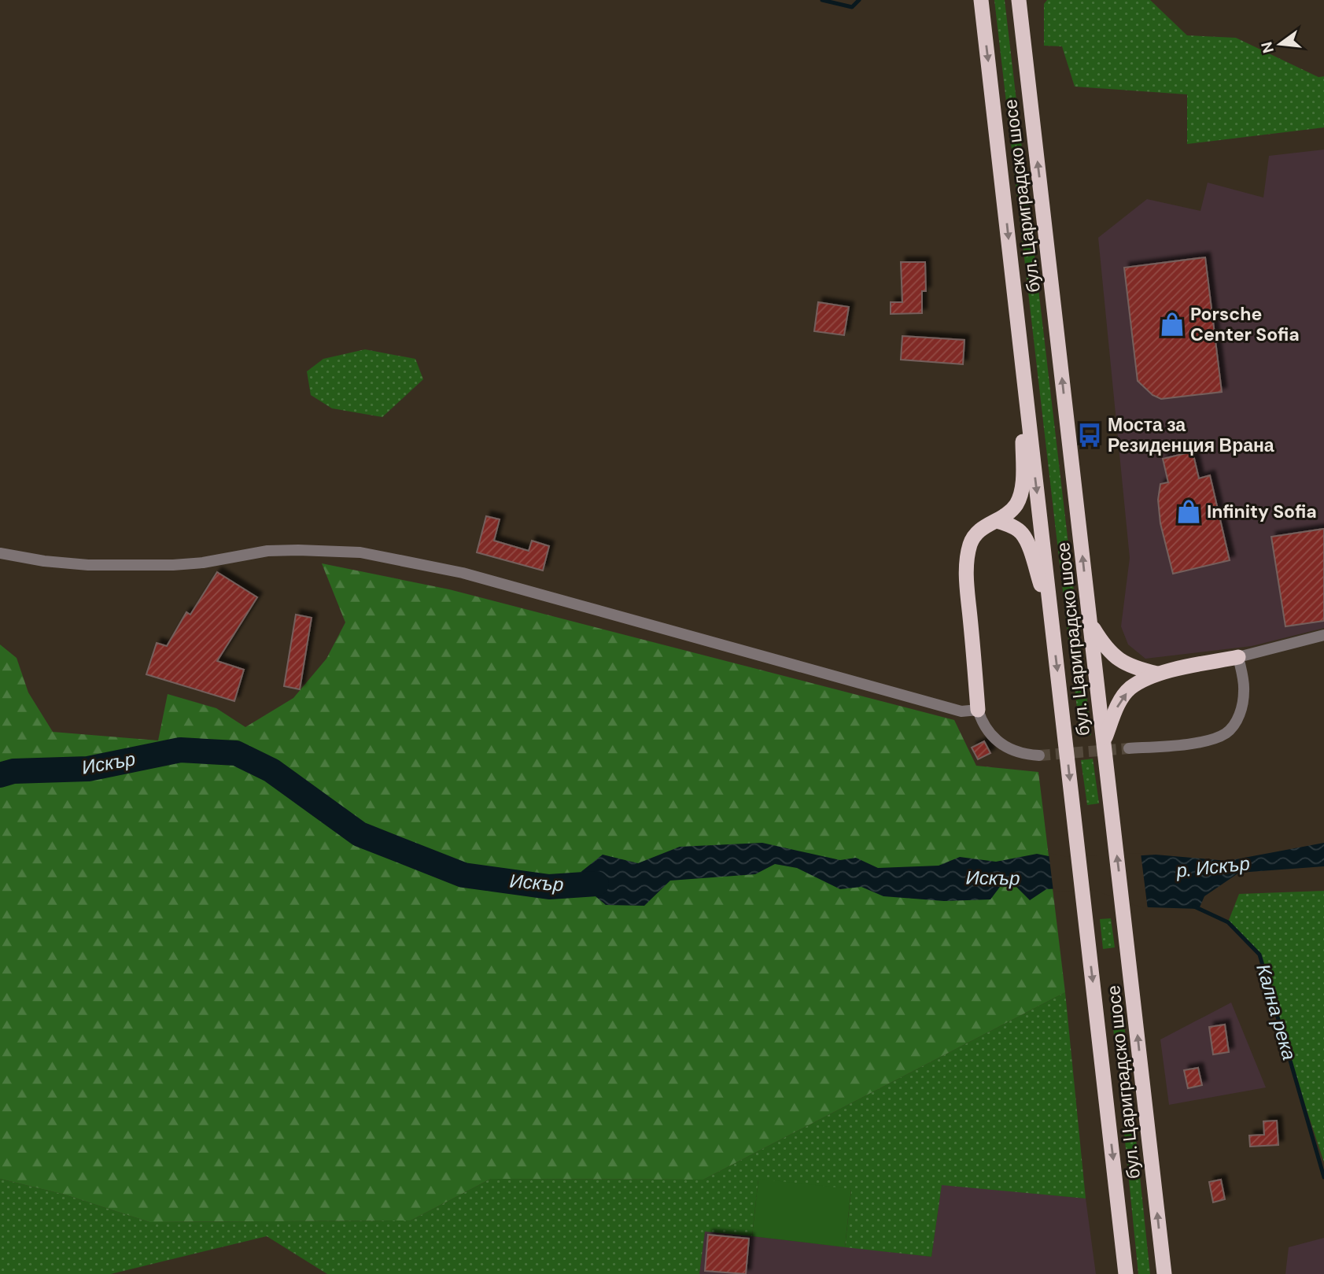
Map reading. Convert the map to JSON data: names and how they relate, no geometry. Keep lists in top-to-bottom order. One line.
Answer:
{"streets":{"highway":["бул. Цариградско шосе"]},"water":["Искър","р. Искър","Кална река"],"places":{"shop":["Porsche Center Sofia","Infinity Sofia"],"bus stop":["Моста за Резиденция Врана"]},"north":"left"}
